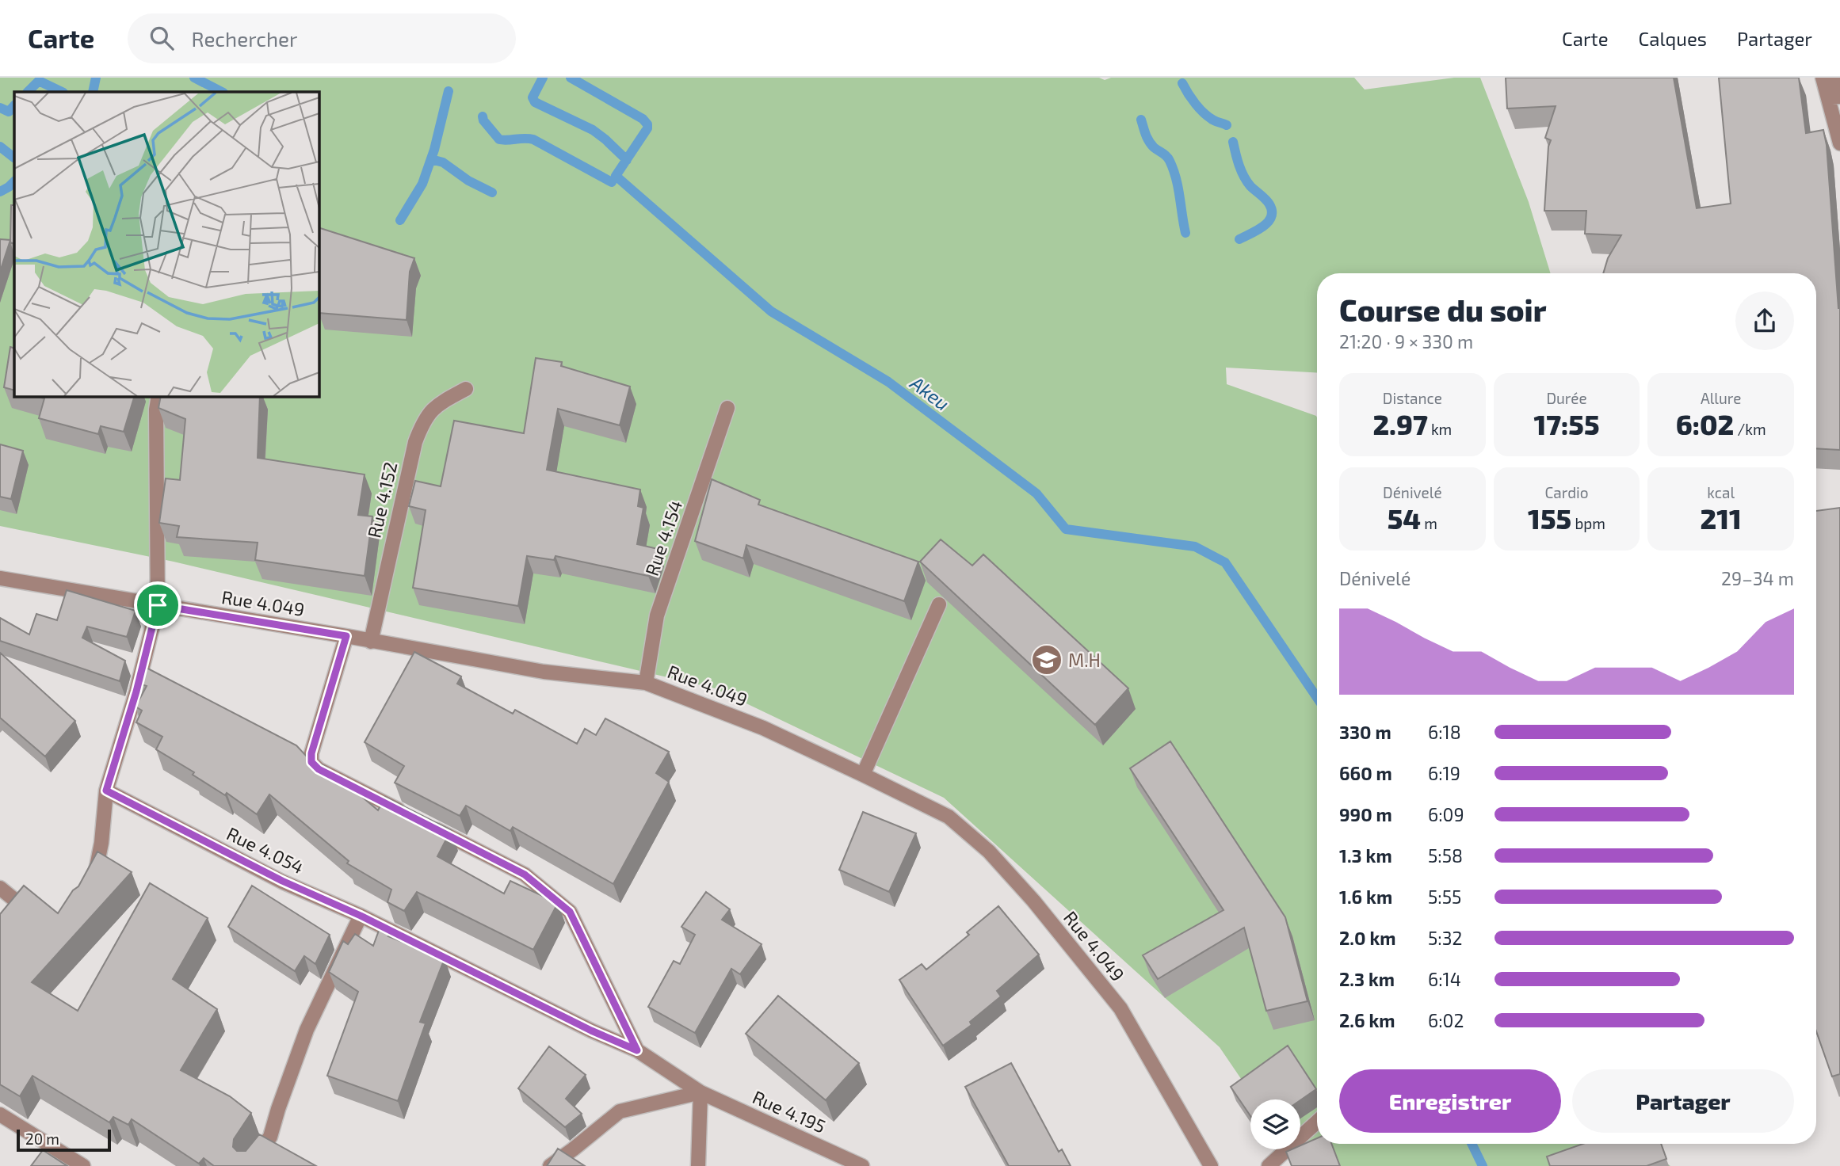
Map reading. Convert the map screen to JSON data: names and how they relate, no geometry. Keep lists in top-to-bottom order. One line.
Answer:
{"streets":{"street":["Rue 4.152","Rue 4.154","Rue 4.049","Rue 4.054","Rue 4.195"]},"crossings":[["Rue 4.152","Rue 4.049"],["Rue 4.154","Rue 4.049"],["Rue 4.054","Rue 4.195"]],"water":["Akeu"],"places":{"school or university":["M.H"]},"scale_bar":"20 m","page":{"header":"Carte","search":"Rechercher","nav":["Carte","Calques","Partager"],"heading":["Course du soir","21:20 · 9 × 330 m"],"stats":[["Distance","2.97 km"],["Durée","17:55"],["Allure","6:02 /km"],["Dénivelé","54 m"],["Cardio","155 bpm"],["kcal","211"]],"chart":["Dénivelé","29–34 m"],"list":[{"name":"330 m","note":"6:18"},{"name":"660 m","note":"6:19"},{"name":"990 m","note":"6:09"},{"name":"1.3 km","note":"5:58"},{"name":"1.6 km","note":"5:55"},{"name":"2.0 km","note":"5:32"},{"name":"2.3 km","note":"6:14"},{"name":"2.6 km","note":"6:02"}],"buttons":["Enregistrer","Partager"],"scale":"20 m"}}
